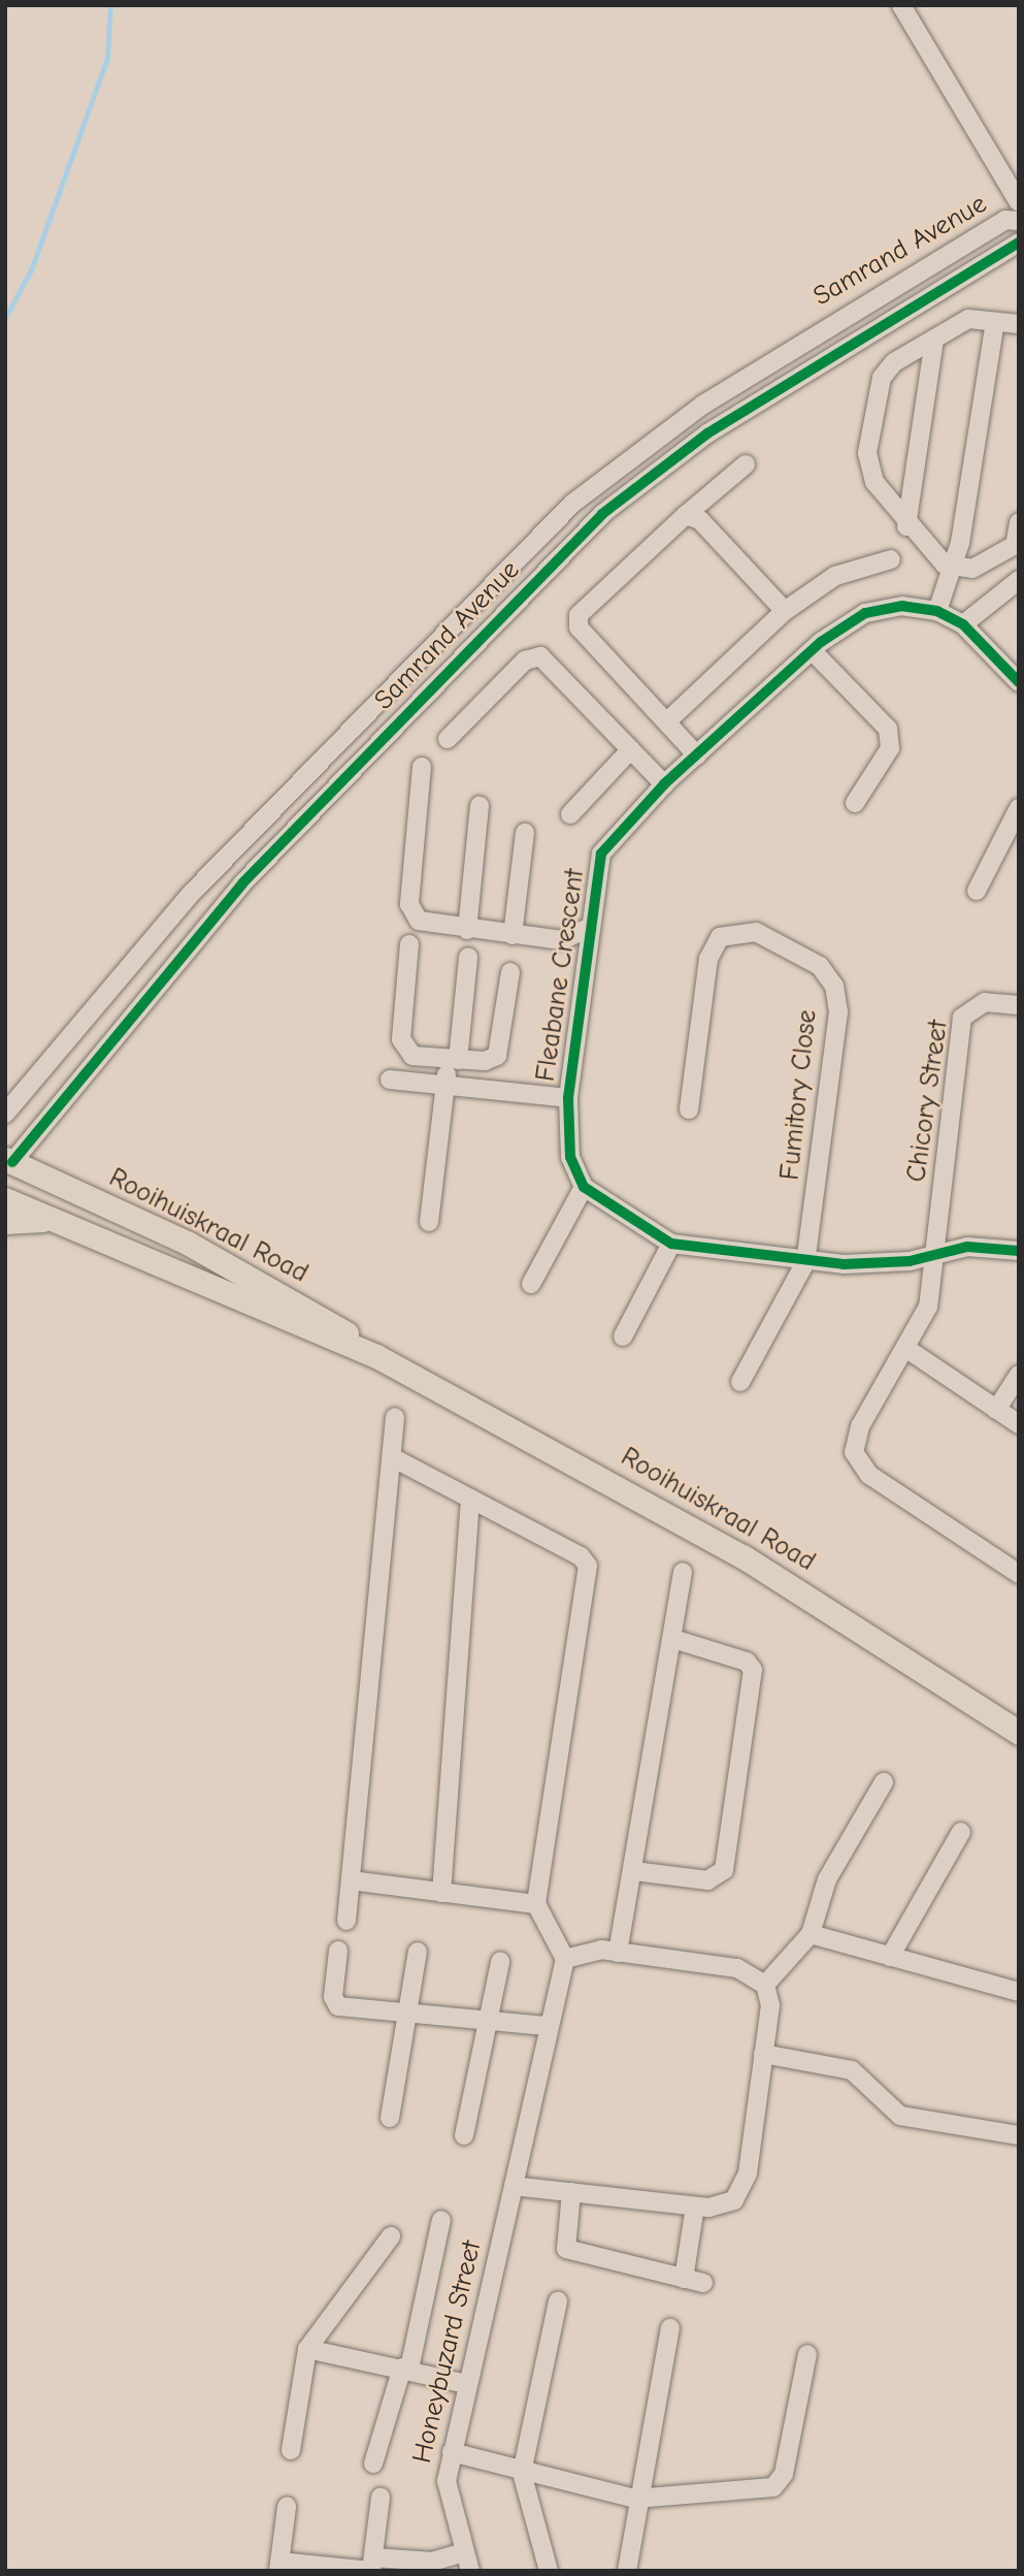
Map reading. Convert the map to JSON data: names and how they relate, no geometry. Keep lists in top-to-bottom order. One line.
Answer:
{"streets":{"main road":["Rooihuiskraal Road"],"street":["Samrand Avenue","Fleabane Crescent","Fumitory Close","Chicory Street","Honeybuzard Street"]},"crossings":[["Samrand Avenue","Rooihuiskraal Road"]]}
